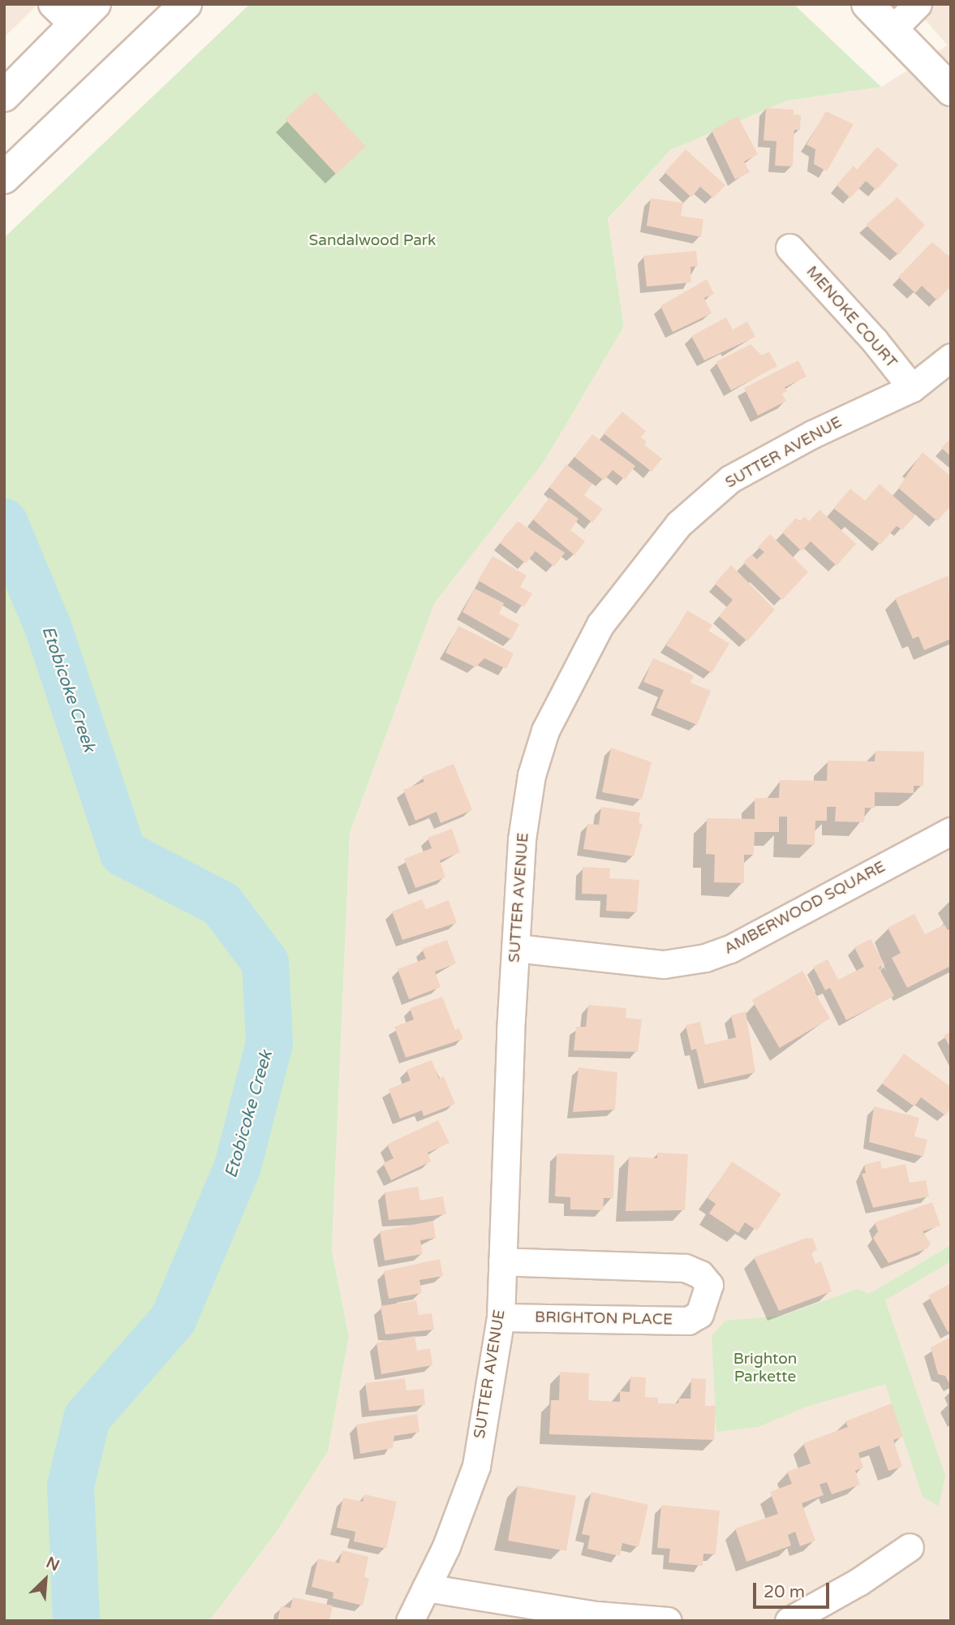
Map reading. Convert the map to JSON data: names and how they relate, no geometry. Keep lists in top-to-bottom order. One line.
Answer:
{"streets":{"street":["MENOKE COURT","SUTTER AVENUE","AMBERWOOD SQUARE","BRIGHTON PLACE"]},"crossings":[["MENOKE COURT","SUTTER AVENUE"],["SUTTER AVENUE","AMBERWOOD SQUARE"],["SUTTER AVENUE","BRIGHTON PLACE"]],"water":["Etobicoke Creek"],"parks":["Sandalwood Park","Brighton Parkette"],"scale_bar":"20 m","north":"top right"}
